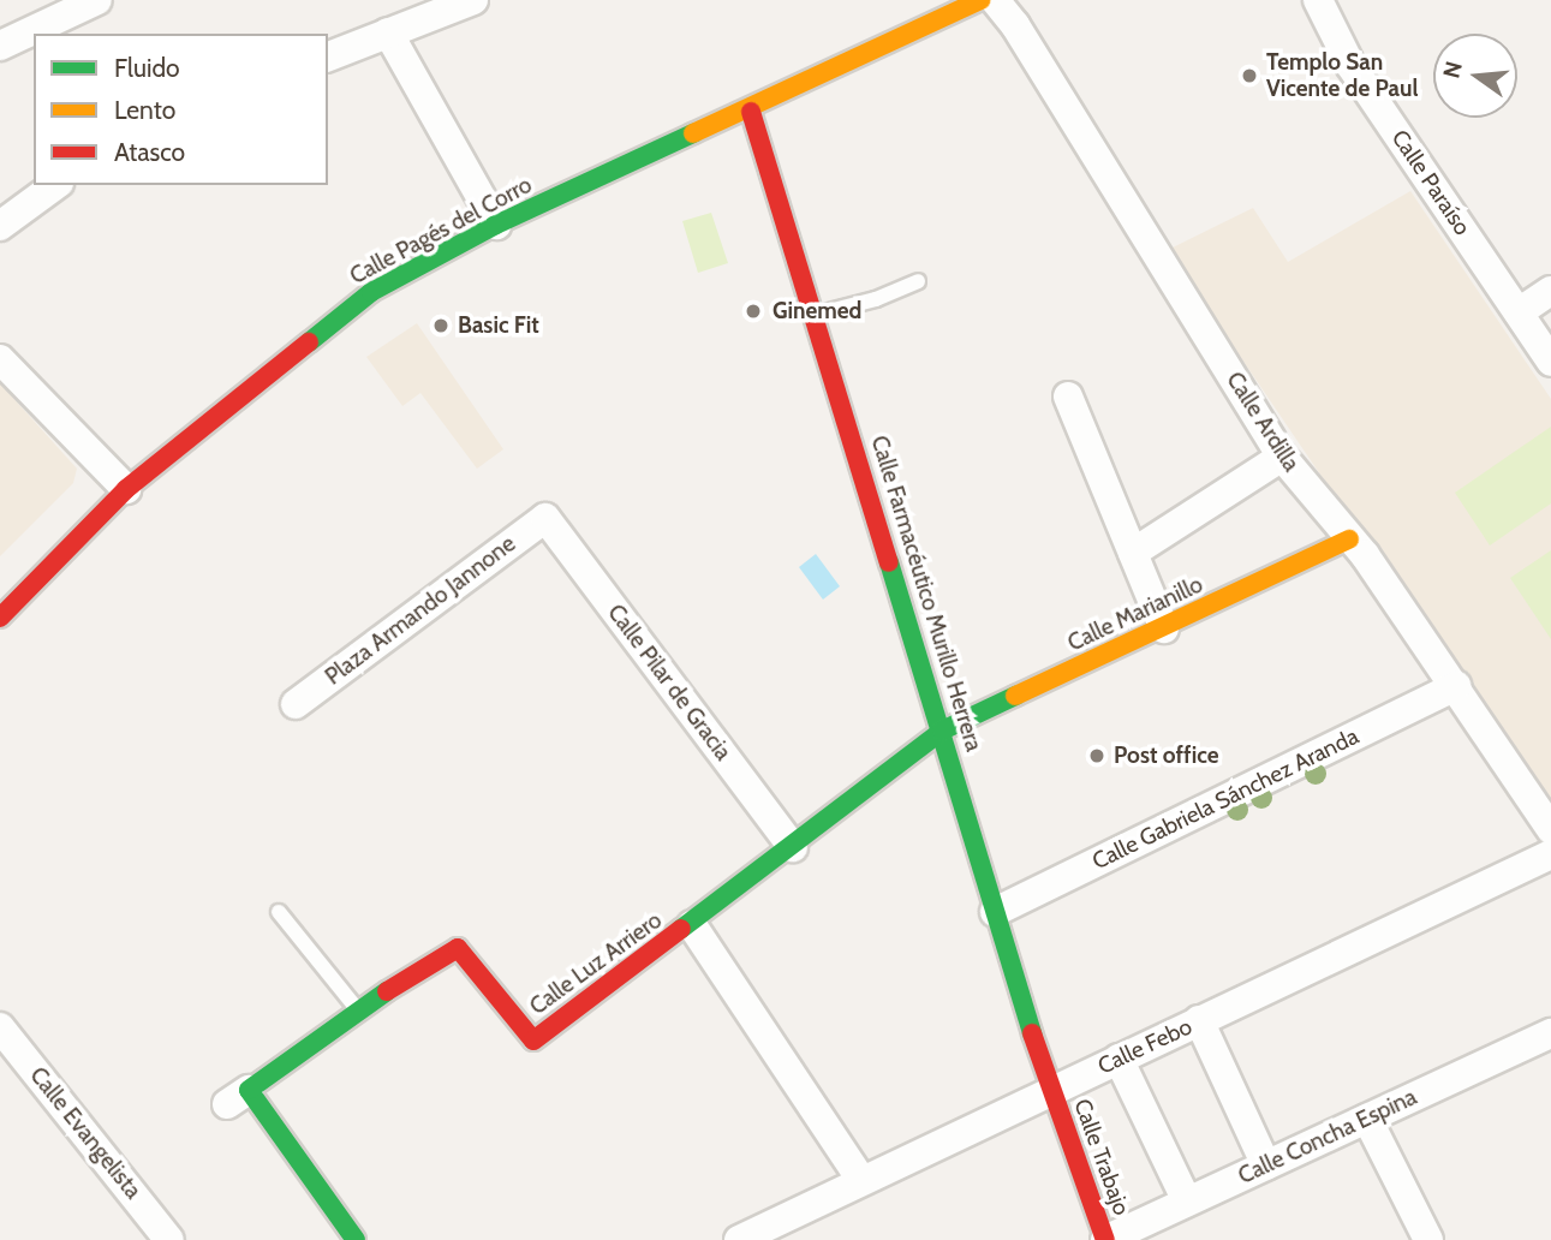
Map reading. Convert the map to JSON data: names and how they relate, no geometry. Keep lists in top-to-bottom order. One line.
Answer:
{"streets":{"street":["Calle Paraíso","Calle Pagés del Corro","Calle Ardilla","Calle Farmacéutico Murillo Herrera","Plaza Armando Jannone","Calle Marianillo","Calle Pilar de Gracia","Calle Gabriela Sánchez Aranda","Calle Luz Arriero","Calle Febo","Calle Evangelista","Calle Concha Espina","Calle Trabajo"]},"crossings":[["Calle Pagés del Corro","Calle Farmacéutico Murillo Herrera"],["Calle Ardilla","Calle Marianillo"],["Calle Ardilla","Calle Gabriela Sánchez Aranda"],["Calle Ardilla","Calle Febo"],["Calle Farmacéutico Murillo Herrera","Calle Marianillo"],["Calle Farmacéutico Murillo Herrera","Calle Gabriela Sánchez Aranda"],["Calle Farmacéutico Murillo Herrera","Calle Luz Arriero"],["Calle Farmacéutico Murillo Herrera","Calle Febo"],["Calle Farmacéutico Murillo Herrera","Calle Trabajo"],["Plaza Armando Jannone","Calle Pilar de Gracia"],["Calle Marianillo","Calle Luz Arriero"],["Calle Pilar de Gracia","Calle Luz Arriero"],["Calle Febo","Calle Trabajo"],["Calle Concha Espina","Calle Trabajo"]],"places":["Templo San Vicente de Paul","Ginemed","Basic Fit","Post office"],"legend":["Fluido","Lento","Atasco"],"north":"left"}
